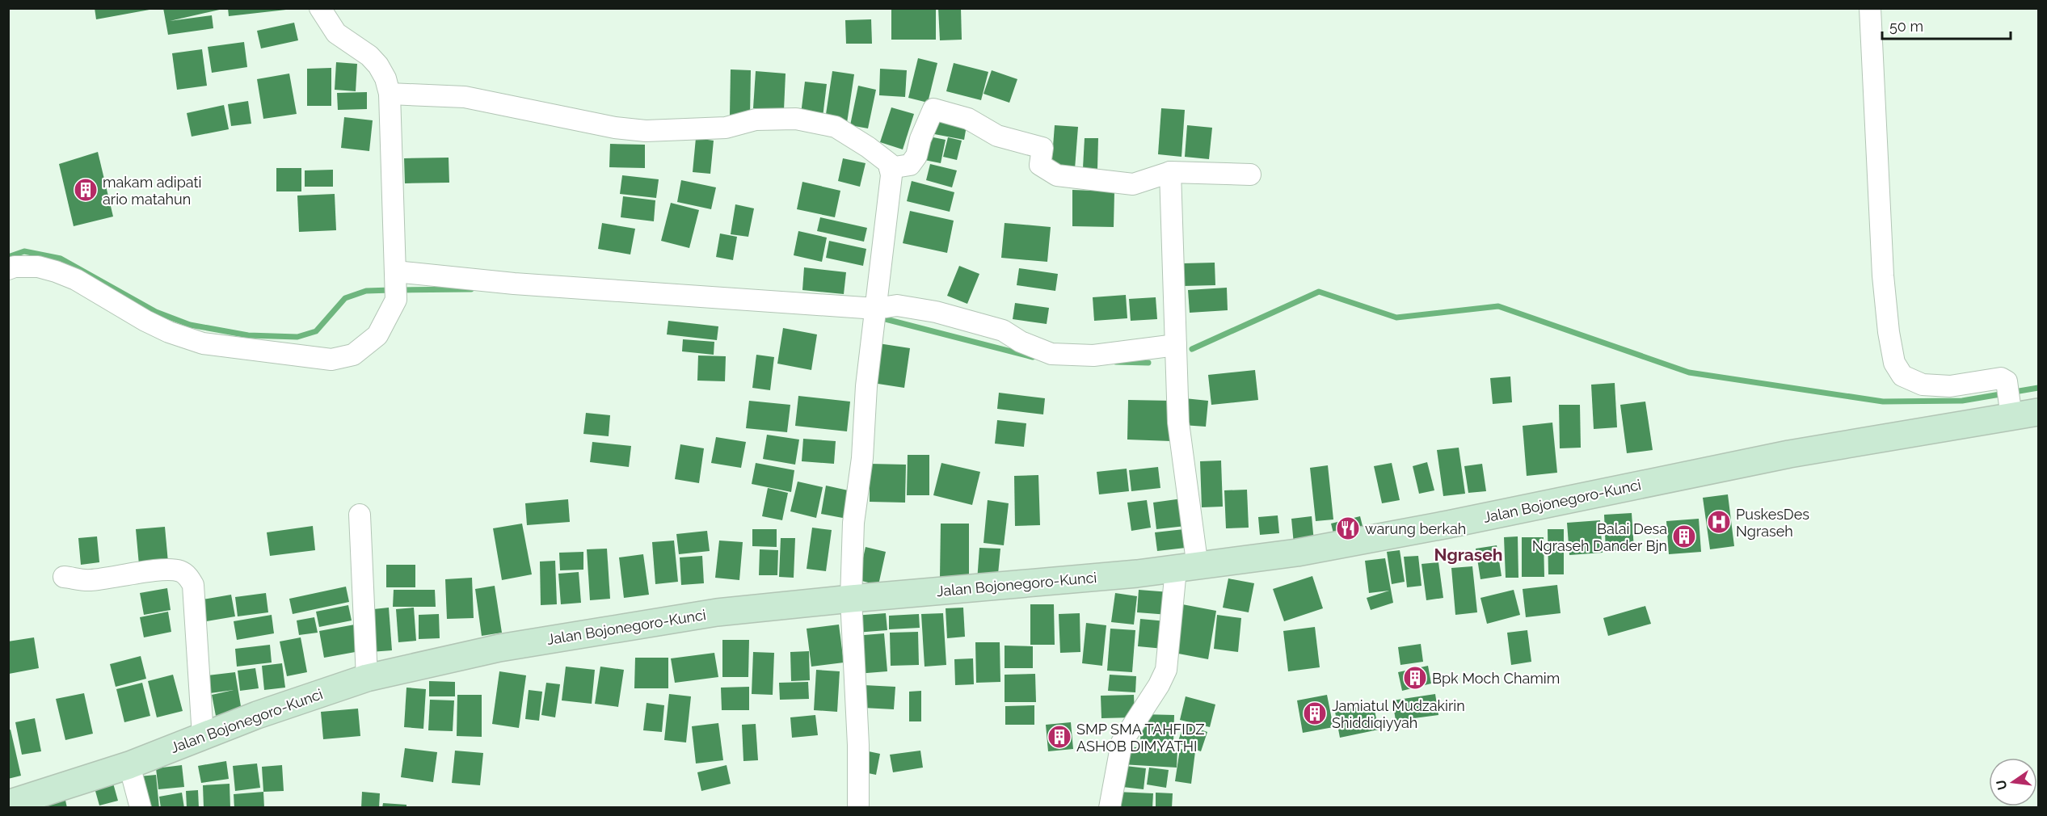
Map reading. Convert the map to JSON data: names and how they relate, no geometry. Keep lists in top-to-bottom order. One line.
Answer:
{"streets":{"main road":["Jalan Bojonegoro-Kunci"]},"districts":["Ngraseh"],"places":{"building":["makam adipati ario matahun","Balai Desa Ngraseh Dander Bjn","Bpk Moch Chamim","Jamiatul Mudzakirin Shiddiqiyyah","SMP SMA TAHFIDZ ASHOB DIMYATHI"],"hospital":["PuskesDes Ngraseh"],"restaurant":["warung berkah"]},"scale_bar":"50 m","north":"left"}
